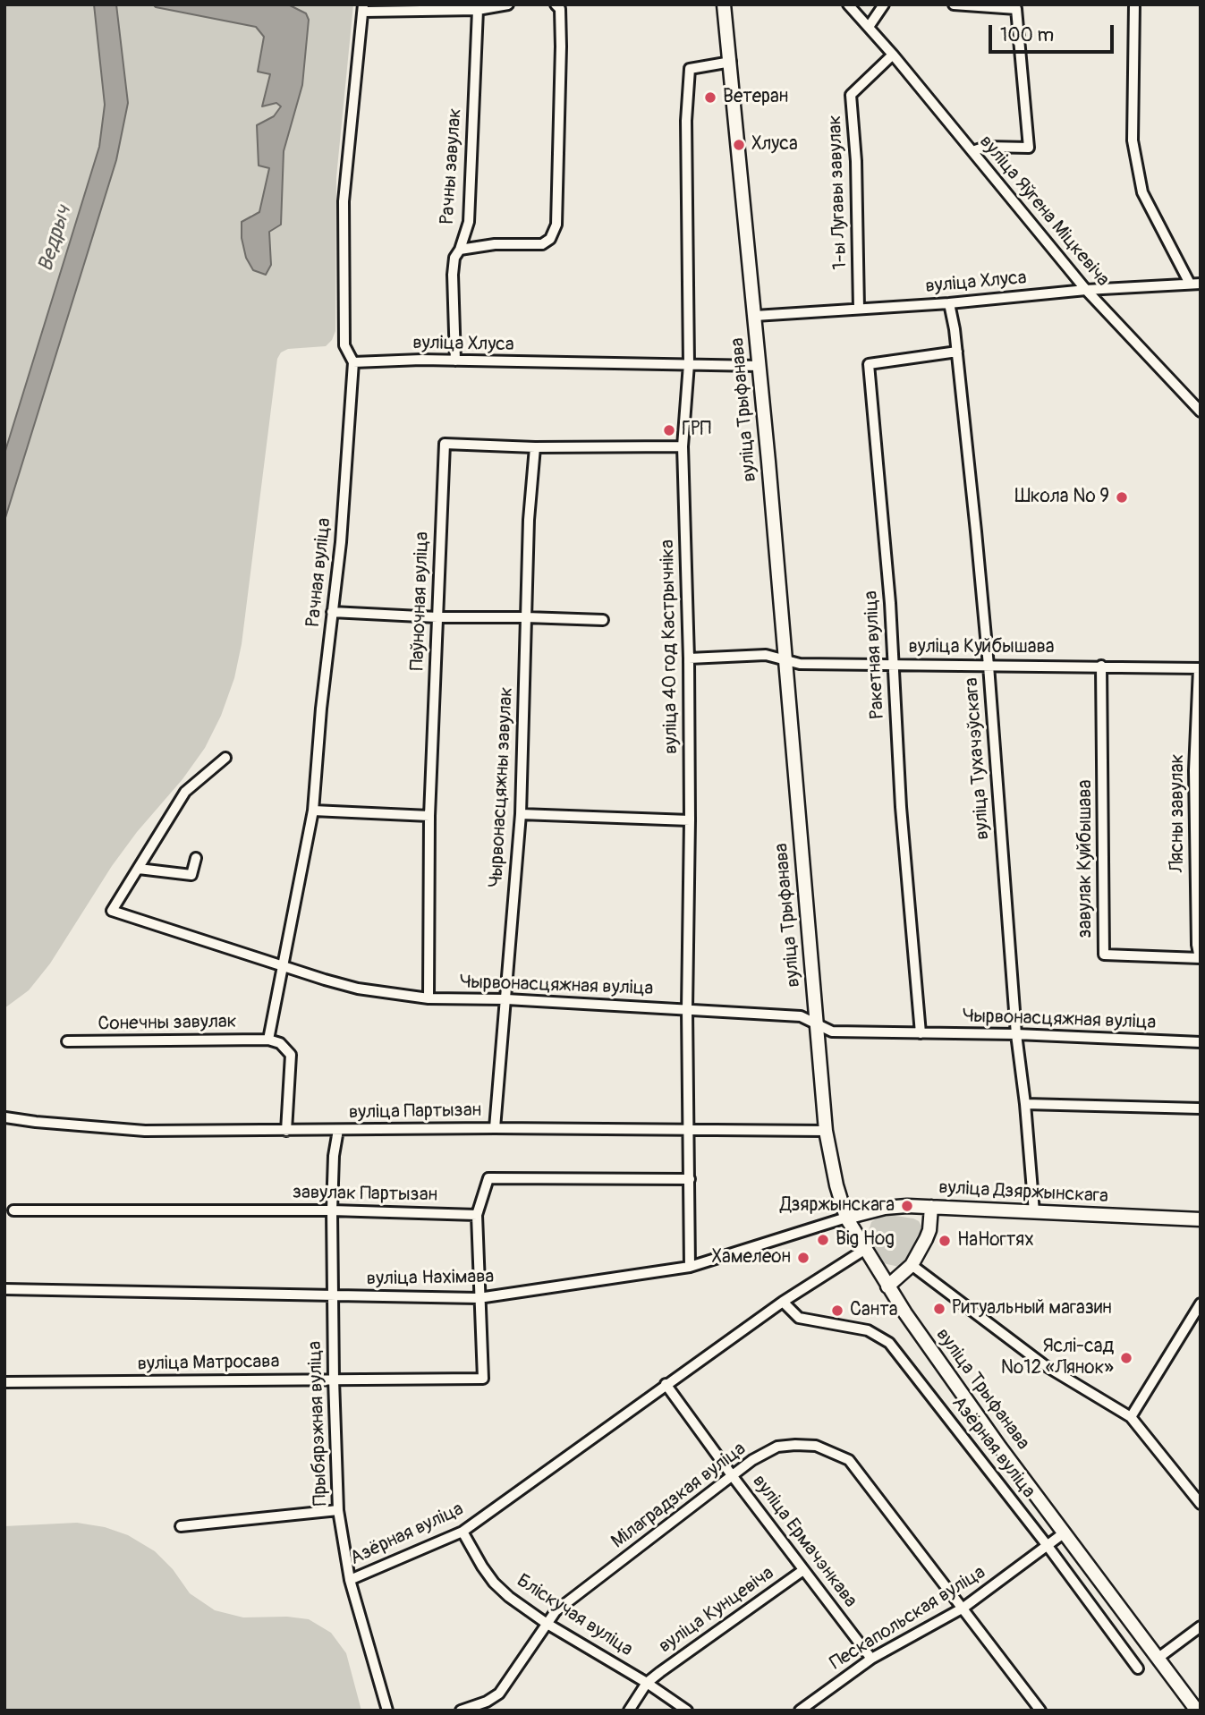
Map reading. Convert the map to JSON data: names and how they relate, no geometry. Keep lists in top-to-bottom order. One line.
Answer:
{"streets":{"street":["Рачны завулак","1-ы Лугавы завулак","вуліца Яўгена Міцкевіча","вуліца Хлуса","вуліца Трыфанава","Рачная вуліца","Паўночная вуліца","вуліца 40 год Кастрычніка","вуліца Куйбышава","Ракетная вуліца","вуліца Тухачэўскага","Чырвонасцяжны завулак","Лясны завулак","завулак Куйбышава","Чырвонасцяжная вуліца","Сонечны завулак","вуліца Партызан","вуліца Дзяржынскага","завулак Партызан","вуліца Нахімава","вуліца Матросава","Прыбярэжная вуліца","Азёрная вуліца","Мілаградзкая вуліца","вуліца Ермачэнкава","вуліца Кунцевіча","Бліскучая вуліца","Пескапольская вуліца"]},"crossings":[["Рачны завулак","вуліца Хлуса"],["1-ы Лугавы завулак","вуліца Яўгена Міцкевіча"],["1-ы Лугавы завулак","вуліца Хлуса"],["вуліца Яўгена Міцкевіча","вуліца Хлуса"],["вуліца Хлуса","вуліца Трыфанава"],["вуліца Хлуса","Рачная вуліца"],["вуліца Хлуса","вуліца 40 год Кастрычніка"],["вуліца Хлуса","вуліца Тухачэўскага"],["вуліца Трыфанава","вуліца 40 год Кастрычніка"],["вуліца Трыфанава","вуліца Куйбышава"],["вуліца Трыфанава","Чырвонасцяжная вуліца"],["вуліца Трыфанава","вуліца Партызан"],["вуліца Трыфанава","вуліца Дзяржынскага"],["вуліца Трыфанава","вуліца Нахімава"],["вуліца Трыфанава","Азёрная вуліца"],["вуліца Трыфанава","Пескапольская вуліца"],["Рачная вуліца","Чырвонасцяжная вуліца"],["Рачная вуліца","Сонечны завулак"],["Паўночная вуліца","вуліца 40 год Кастрычніка"],["Паўночная вуліца","Чырвонасцяжны завулак"],["Паўночная вуліца","Чырвонасцяжная вуліца"],["вуліца 40 год Кастрычніка","вуліца Куйбышава"],["вуліца 40 год Кастрычніка","Чырвонасцяжная вуліца"],["вуліца 40 год Кастрычніка","вуліца Партызан"],["вуліца 40 год Кастрычніка","вуліца Нахімава"],["вуліца Куйбышава","Ракетная вуліца"],["вуліца Куйбышава","вуліца Тухачэўскага"],["вуліца Куйбышава","Лясны завулак"],["вуліца Куйбышава","завулак Куйбышава"],["Ракетная вуліца","вуліца Тухачэўскага"],["Ракетная вуліца","Чырвонасцяжная вуліца"],["вуліца Тухачэўскага","Чырвонасцяжная вуліца"],["вуліца Тухачэўскага","вуліца Дзяржынскага"],["Чырвонасцяжны завулак","Чырвонасцяжная вуліца"],["Чырвонасцяжны завулак","вуліца Партызан"],["Лясны завулак","завулак Куйбышава"],["вуліца Партызан","Прыбярэжная вуліца"],["вуліца Дзяржынскага","вуліца Нахімава"],["завулак Партызан","Прыбярэжная вуліца"],["вуліца Нахімава","вуліца Матросава"],["вуліца Нахімава","Прыбярэжная вуліца"],["вуліца Матросава","Прыбярэжная вуліца"],["Прыбярэжная вуліца","Азёрная вуліца"],["Азёрная вуліца","вуліца Ермачэнкава"],["Азёрная вуліца","Бліскучая вуліца"],["Азёрная вуліца","Пескапольская вуліца"],["Мілаградзкая вуліца","вуліца Ермачэнкава"],["Мілаградзкая вуліца","Бліскучая вуліца"],["Мілаградзкая вуліца","Пескапольская вуліца"],["вуліца Ермачэнкава","вуліца Кунцевіча"],["вуліца Ермачэнкава","Пескапольская вуліца"],["вуліца Кунцевіча","Бліскучая вуліца"]],"water":["Ведрыч"],"places":["Ветеран","Хлуса","ГРП","Школа № 9","Дзяржынскага","Big Hog","НаНогтях","Хамелеон","Ритуальный магазин","Санта","Яслі-сад №12 «Лянок»"],"scale_bar":"100 m"}
